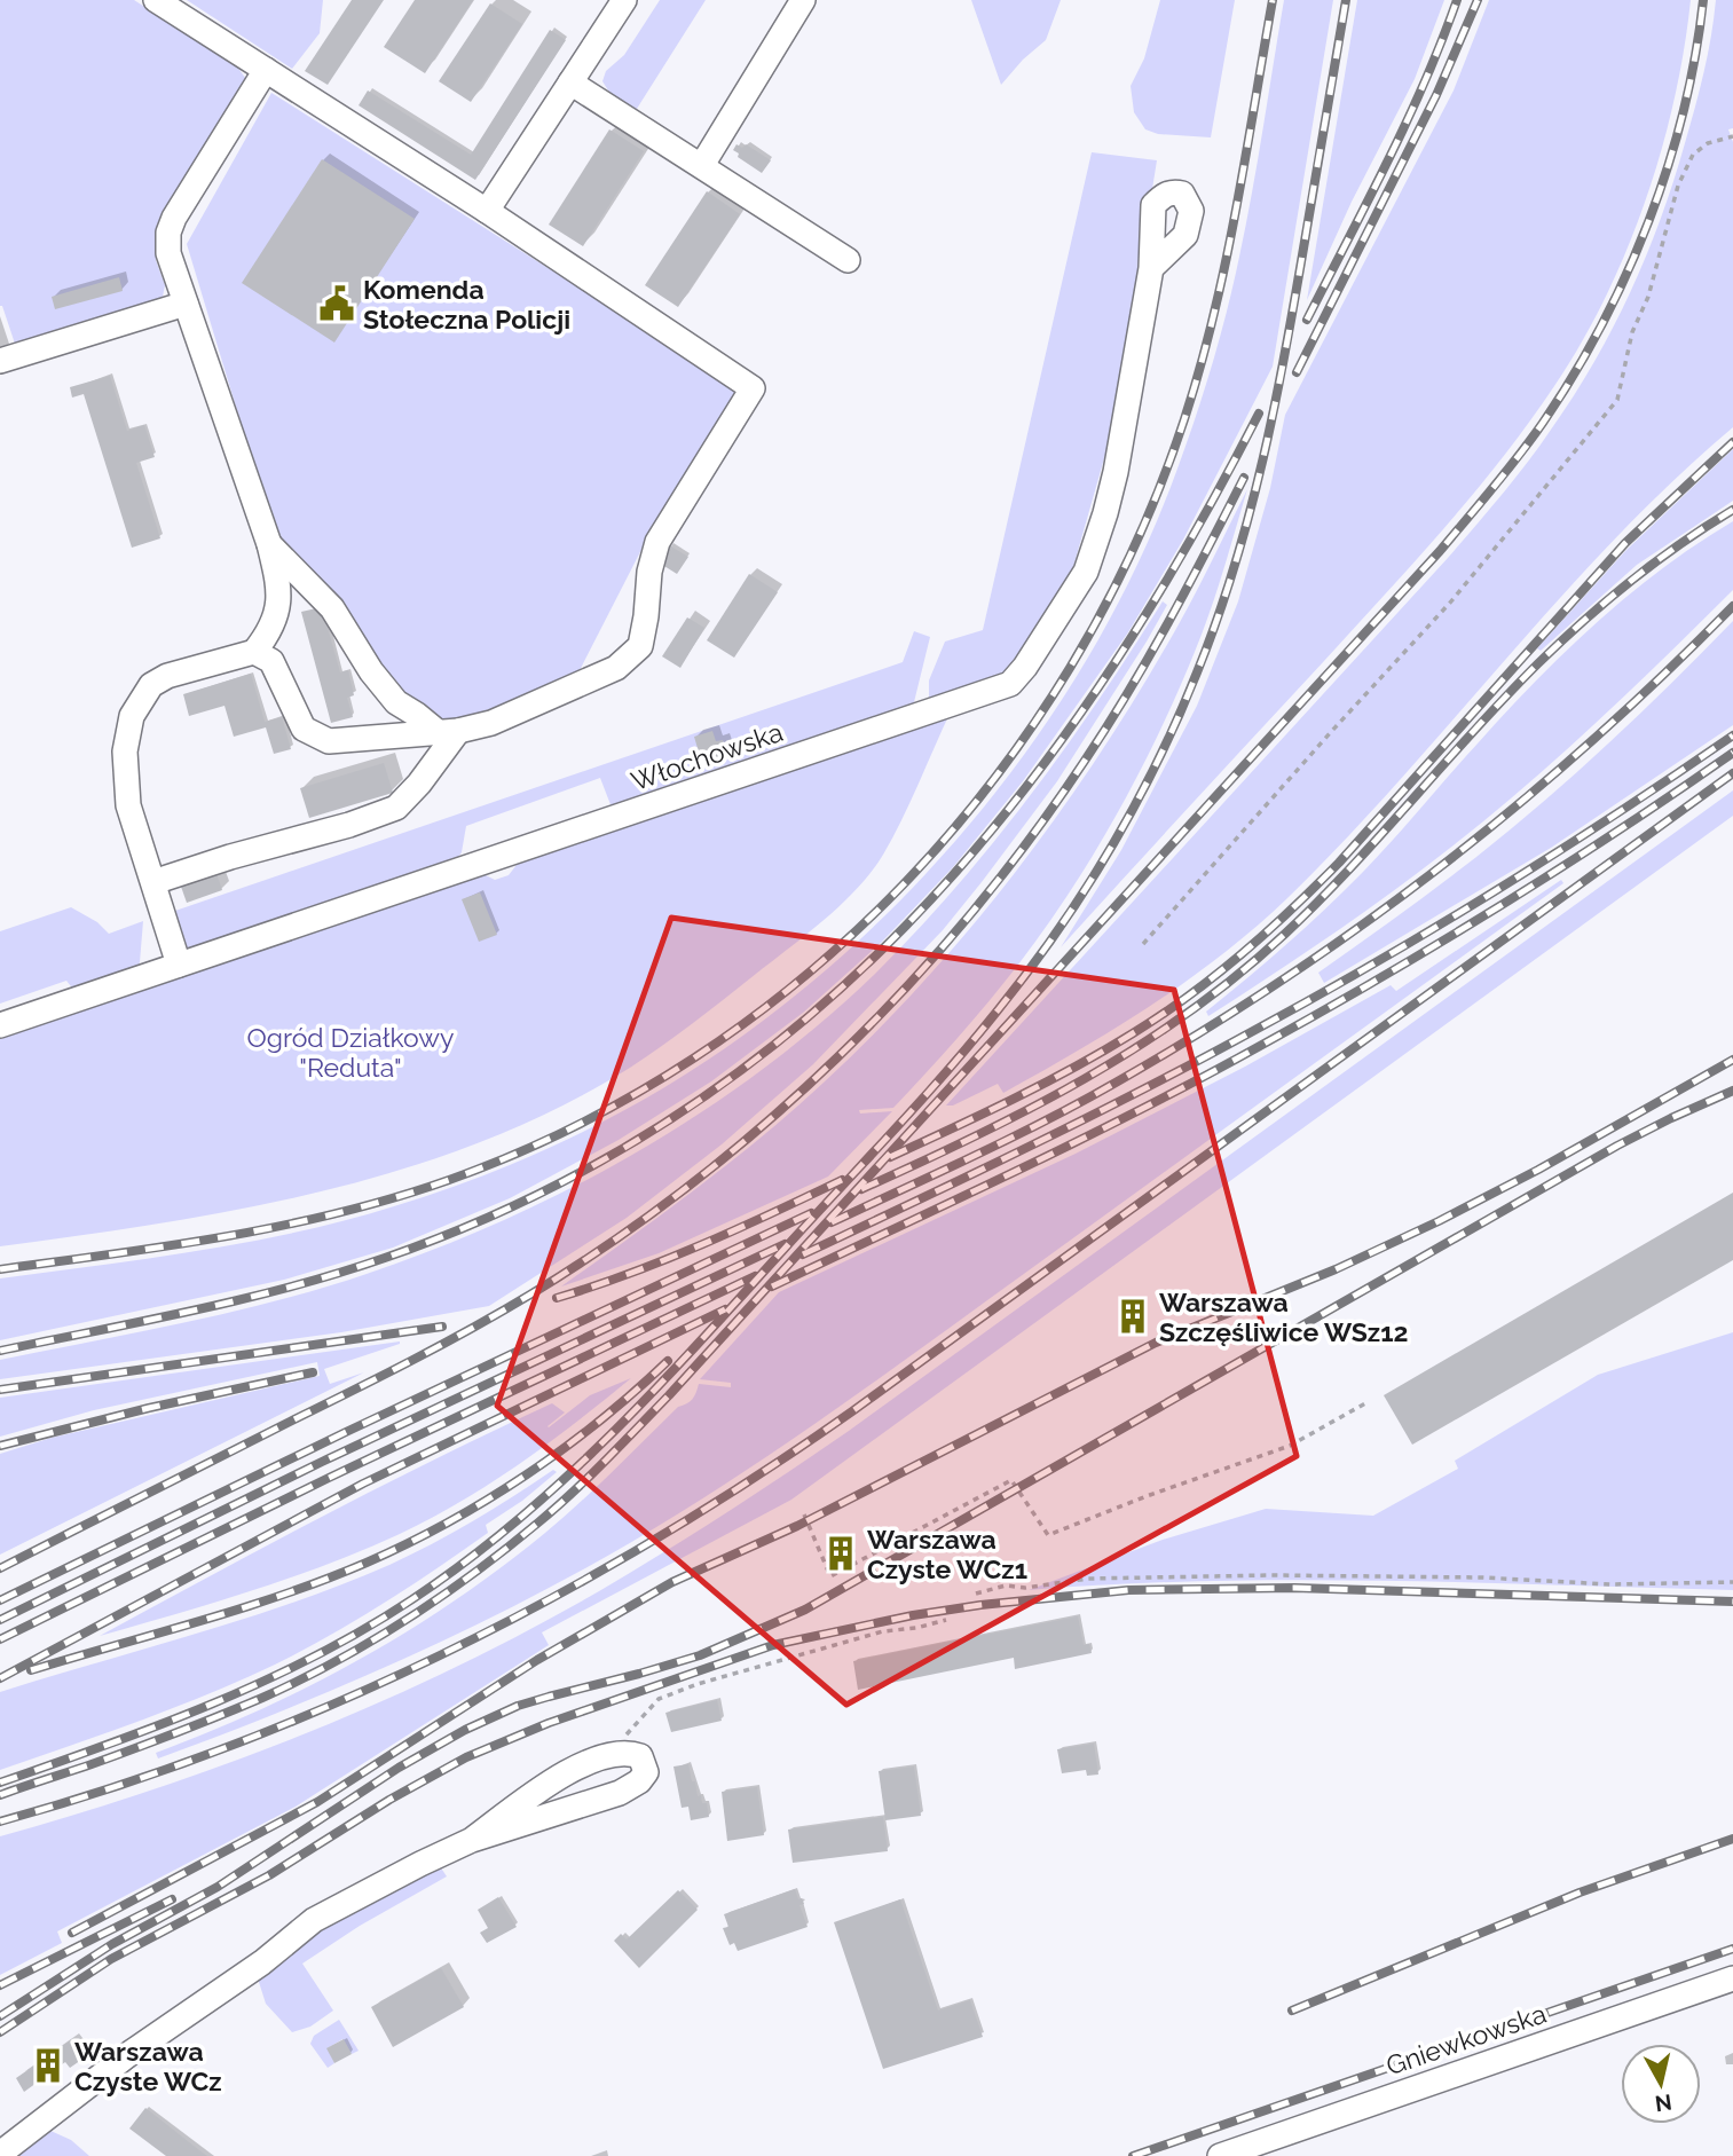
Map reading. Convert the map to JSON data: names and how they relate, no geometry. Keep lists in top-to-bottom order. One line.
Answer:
{"streets":{"street":["Włochowska","Gniewkowska"]},"parks":["Ogród Działkowy \"Reduta\""],"places":{"public building":["Komenda Stołeczna Policji"],"building":["Warszawa Szczęśliwice WSz12","Warszawa Czyste WCz1","Warszawa Czyste WCz"]},"north":"bottom"}
